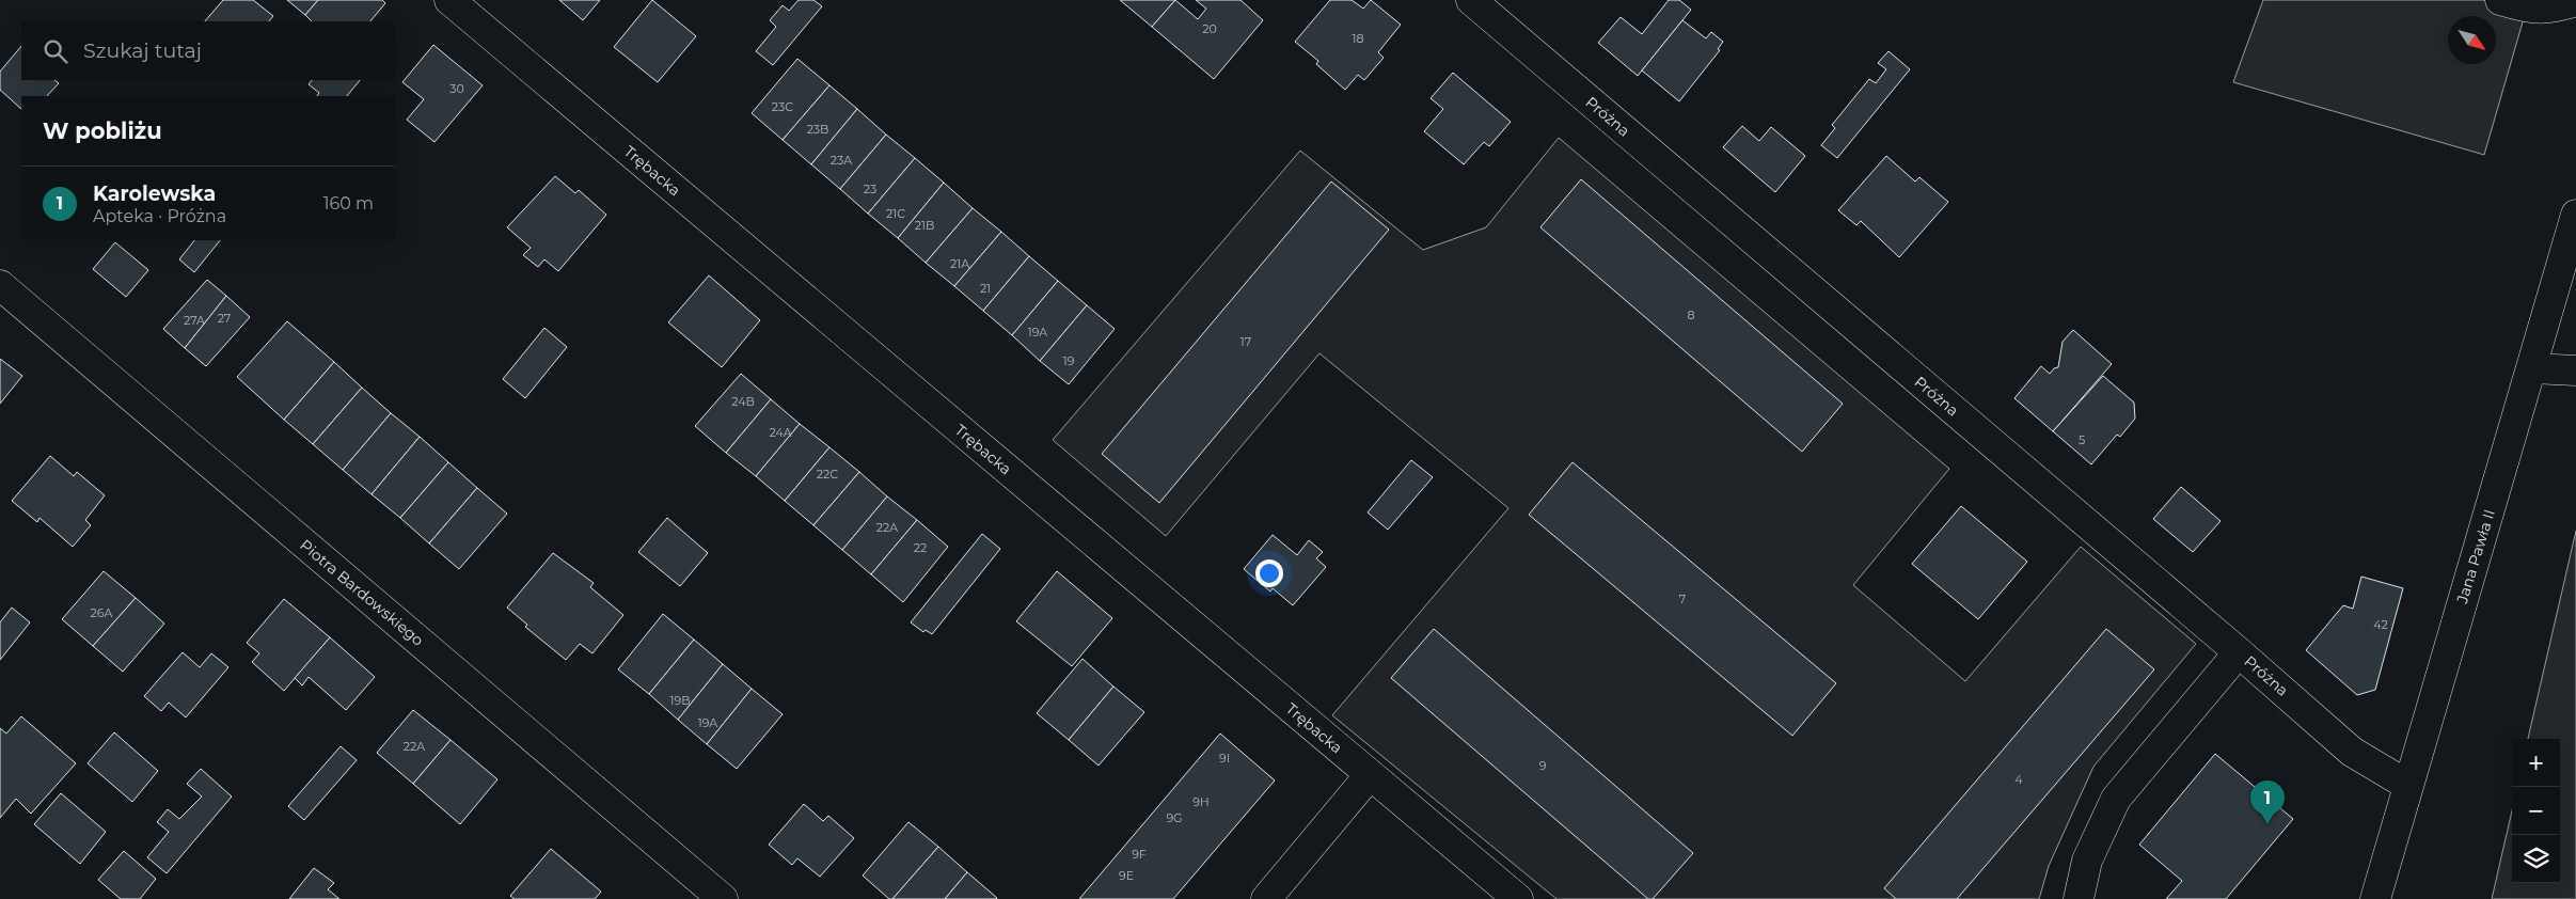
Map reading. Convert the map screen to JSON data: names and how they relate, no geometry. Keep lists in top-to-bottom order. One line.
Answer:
{"streets":{"street":["Próżna","Trębacka","Jana Pawła II","Piotra Bardowskiego"]},"crossings":[["Próżna","Jana Pawła II"]],"house_numbers":["20","18","30","23C","23B","23A","23","21C","21B","21A","21","8","27","27A","19A","17","19","24B","24A","5","22C","22A","22","7","26A","42","19B","19A","22A","9I","9","4","9H","9G","9F","9E"],"north":"bottom right","page":{"search":"Szukaj tutaj","heading":"W pobliżu","list":[{"mark":"1","name":"Karolewska","note":"Apteka · Próżna","value":"160 m"}],"map_buttons":["+","−"],"pins":"1"}}
